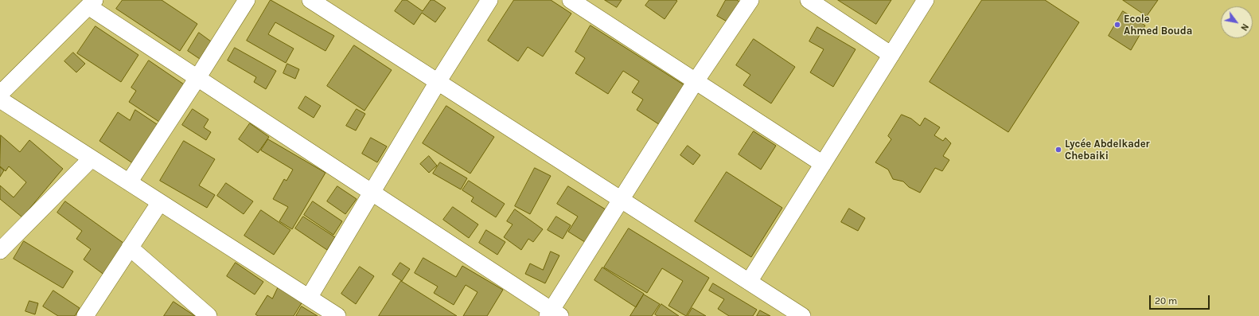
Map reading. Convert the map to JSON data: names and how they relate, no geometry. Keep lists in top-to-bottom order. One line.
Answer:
{"places":["Ecole Ahmed Bouda","Lycée Abdelkader Chebaiki"],"scale_bar":"20 m","north":"bottom right"}
